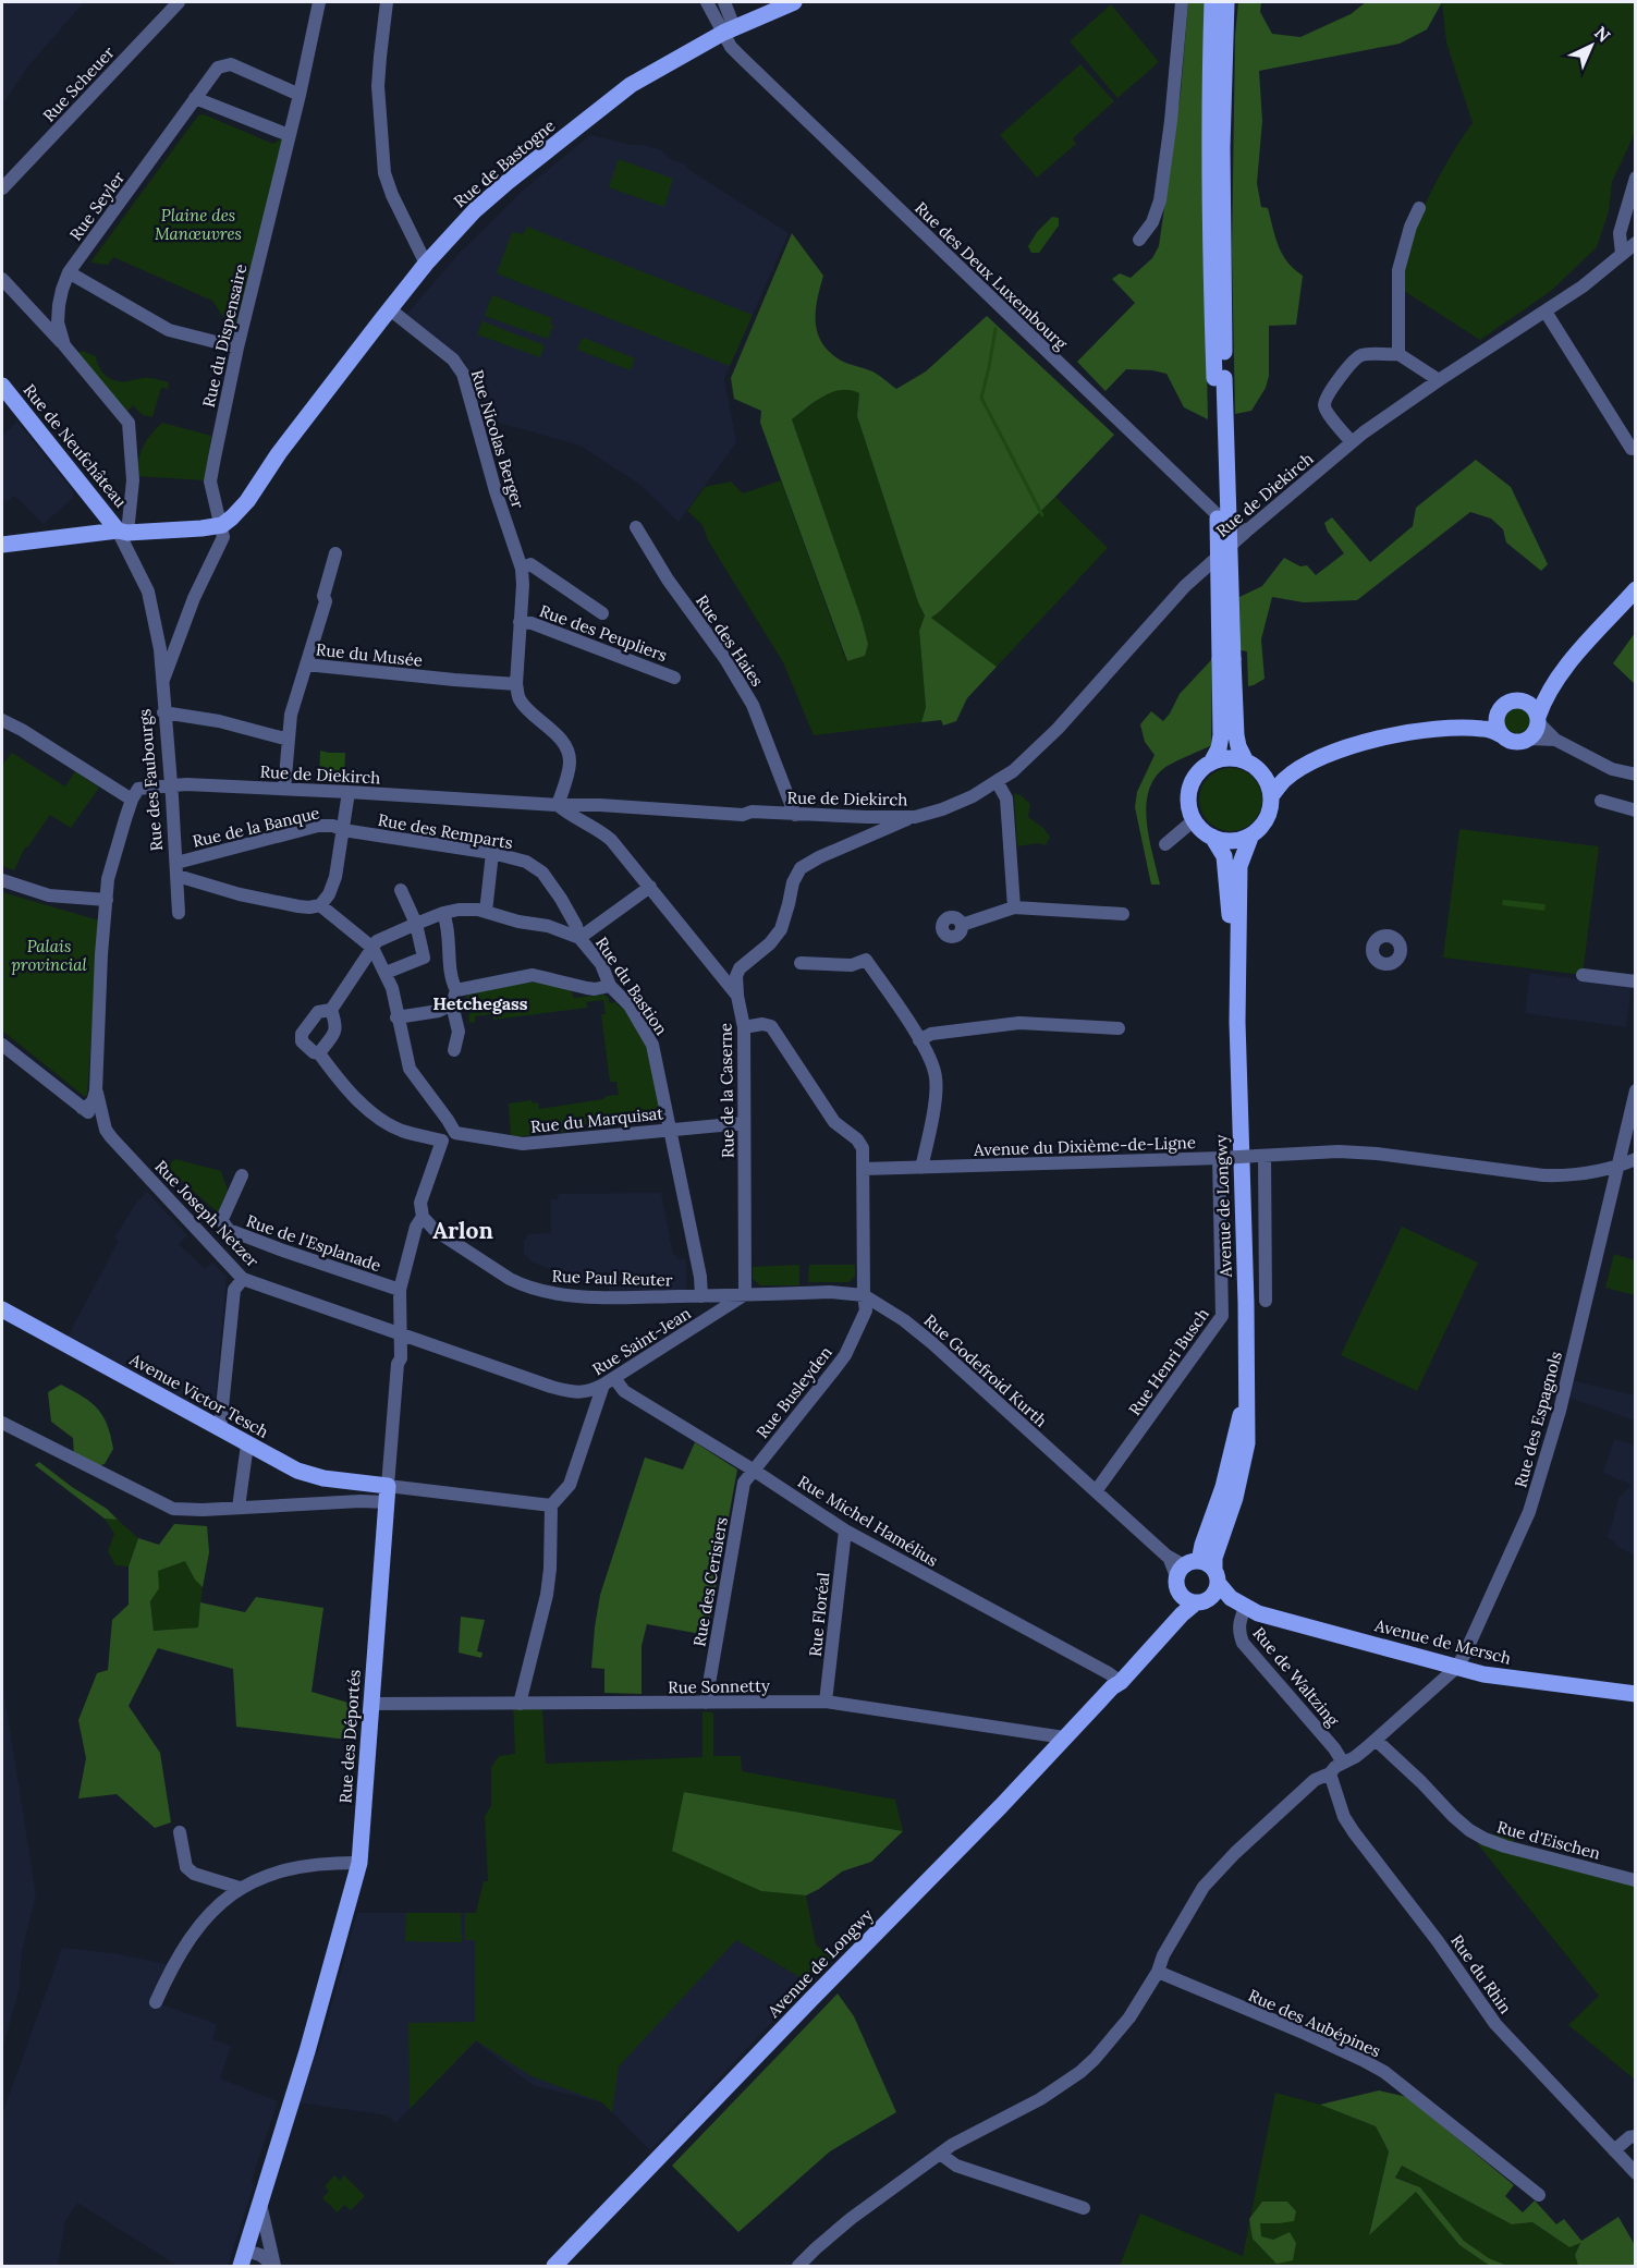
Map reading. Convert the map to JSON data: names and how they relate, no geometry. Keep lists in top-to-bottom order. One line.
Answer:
{"streets":{"main road":["Rue de Bastogne","Rue de Neufchâteau","Avenue de Longwy","Avenue Victor Tesch","Avenue de Mersch","Rue des Déportés"],"street":["Rue Scheuer","Rue Seyler","Rue des Deux Luxembourg","Rue du Dispensaire","Rue Nicolas Berger","Rue de Diekirch","Rue des Peupliers","Rue des Haies","Rue du Musée","Rue des Faubourgs","Rue de la Banque","Rue des Remparts","Rue du Bastion","Rue de la Caserne","Rue du Marquisat","Avenue du Dixième-de-Ligne","Rue Joseph Netzer","Rue de l'Esplanade","Rue Paul Reuter","Rue Saint-Jean","Rue Henri Busch","Rue Godefroid Kurth","Rue Busleyden","Rue des Espagnols","Rue Michel Hamélius","Rue des Cerisiers","Rue Floréal","Rue de Waltzing","Rue Sonnetty","Rue d'Eischen","Rue du Rhin","Rue des Aubépines"]},"crossings":[["Rue de Bastogne","Rue des Deux Luxembourg"],["Rue de Bastogne","Rue du Dispensaire"],["Rue de Bastogne","Rue Nicolas Berger"],["Rue de Bastogne","Rue des Faubourgs"],["Rue Seyler","Rue du Dispensaire"],["Rue Seyler","Rue de Neufchâteau"],["Rue Seyler","Rue des Faubourgs"],["Rue des Deux Luxembourg","Rue de Diekirch"],["Rue du Dispensaire","Rue des Faubourgs"],["Rue Nicolas Berger","Rue de Diekirch"],["Rue Nicolas Berger","Rue des Peupliers"],["Rue Nicolas Berger","Rue du Musée"],["Rue Nicolas Berger","Rue de la Caserne"],["Rue de Neufchâteau","Rue des Faubourgs"],["Rue de Diekirch","Rue des Haies"],["Rue de Diekirch","Rue du Musée"],["Rue de Diekirch","Rue des Faubourgs"],["Rue de Diekirch","Rue de la Caserne"],["Rue de Diekirch","Rue Joseph Netzer"],["Rue des Faubourgs","Rue de la Banque"],["Rue de la Banque","Rue des Remparts"],["Rue des Remparts","Rue du Bastion"],["Rue du Bastion","Rue du Marquisat"],["Rue du Bastion","Rue Paul Reuter"],["Rue de la Caserne","Rue du Marquisat"],["Rue de la Caserne","Rue Paul Reuter"],["Rue de la Caserne","Rue Saint-Jean"],["Rue de la Caserne","Rue Godefroid Kurth"],["Rue de la Caserne","Rue Busleyden"],["Avenue du Dixième-de-Ligne","Rue Henri Busch"],["Avenue du Dixième-de-Ligne","Rue Busleyden"],["Avenue du Dixième-de-Ligne","Rue des Espagnols"],["Avenue de Longwy","Rue Godefroid Kurth"],["Avenue de Longwy","Rue Michel Hamélius"],["Avenue de Longwy","Avenue de Mersch"],["Avenue de Longwy","Rue Sonnetty"],["Rue Joseph Netzer","Rue Saint-Jean"],["Rue Joseph Netzer","Rue des Déportés"],["Rue de l'Esplanade","Rue des Déportés"],["Rue Paul Reuter","Rue Saint-Jean"],["Rue Paul Reuter","Rue Godefroid Kurth"],["Rue Paul Reuter","Rue des Déportés"],["Rue Saint-Jean","Rue Godefroid Kurth"],["Rue Saint-Jean","Rue Michel Hamélius"],["Rue Saint-Jean","Rue des Déportés"],["Rue Henri Busch","Rue Godefroid Kurth"],["Rue Godefroid Kurth","Rue Busleyden"],["Rue Godefroid Kurth","Avenue de Mersch"],["Rue Busleyden","Rue Michel Hamélius"],["Rue Busleyden","Rue des Cerisiers"],["Avenue Victor Tesch","Rue des Déportés"],["Rue des Espagnols","Avenue de Mersch"],["Rue Michel Hamélius","Rue des Cerisiers"],["Rue Michel Hamélius","Rue Floréal"],["Rue des Cerisiers","Rue Sonnetty"],["Rue Floréal","Rue Sonnetty"],["Avenue de Mersch","Rue de Waltzing"],["Rue Sonnetty","Rue des Déportés"]],"districts":["Hetchegass","Arlon"],"parks":["Plaine des Manœuvres","Palais provincial"],"north":"top right"}
